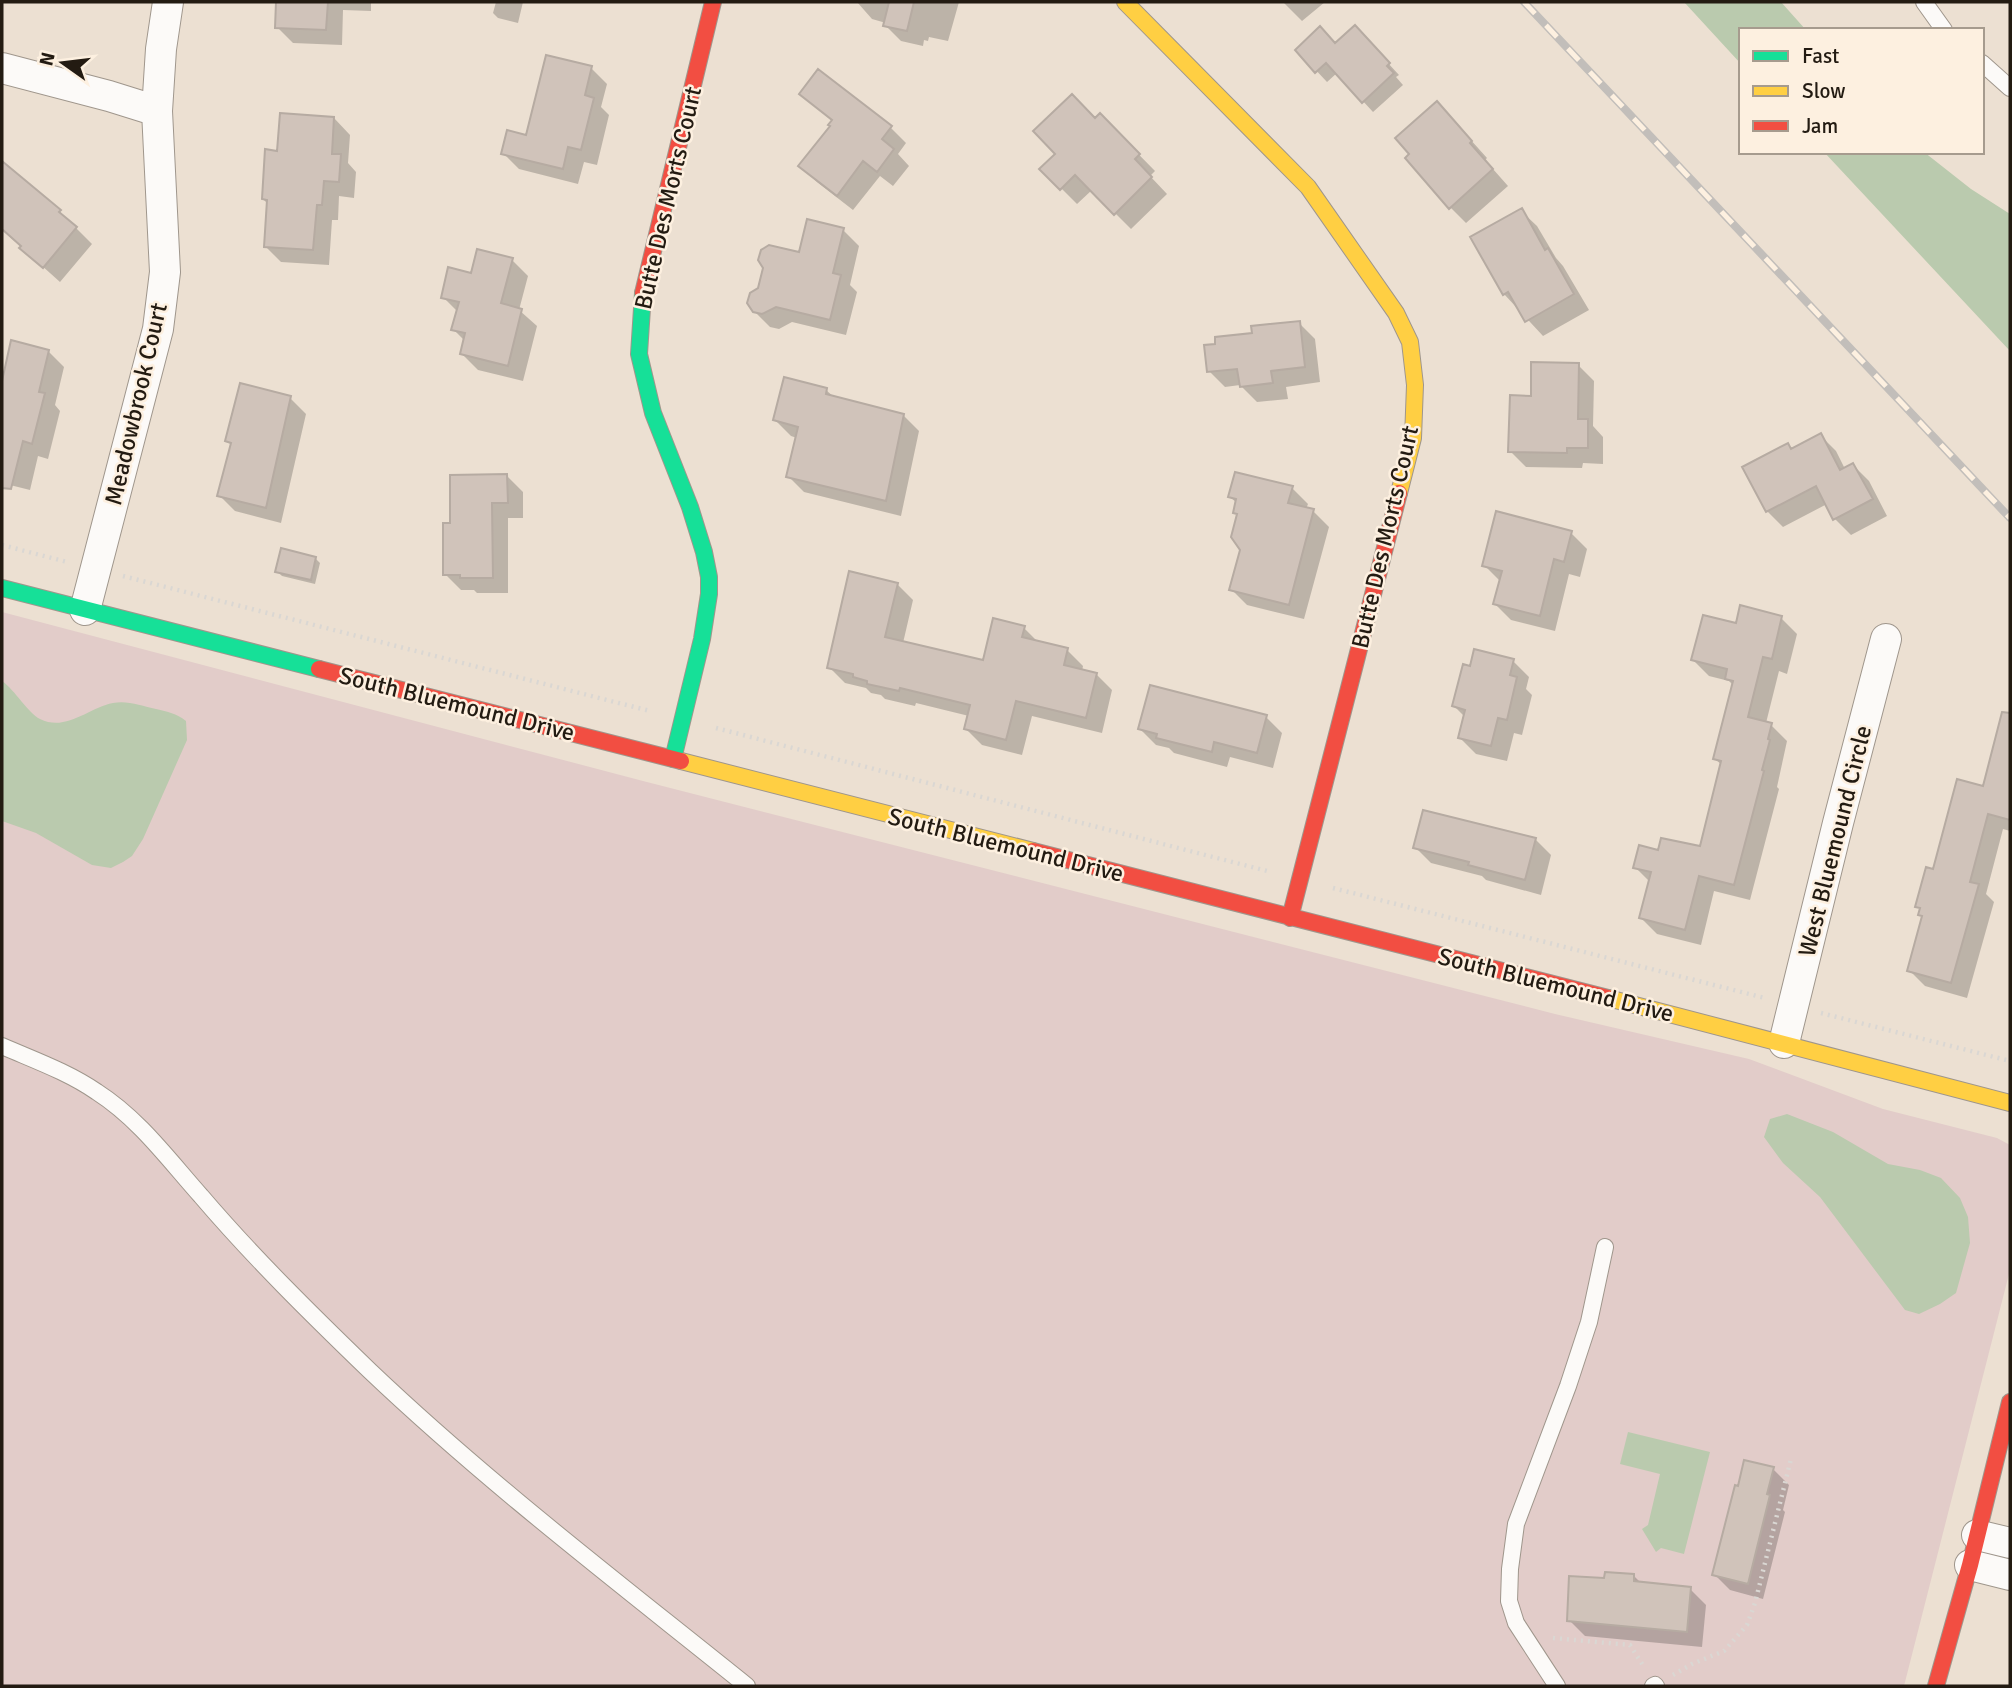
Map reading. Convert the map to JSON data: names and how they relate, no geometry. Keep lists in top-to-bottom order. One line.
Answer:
{"streets":{"main road":["Butte Des Morts Court","South Bluemound Drive"],"street":["Meadowbrook Court","West Bluemound Circle"]},"crossings":[["Butte Des Morts Court","South Bluemound Drive"],["Meadowbrook Court","South Bluemound Drive"],["South Bluemound Drive","West Bluemound Circle"]],"legend":["Fast","Slow","Jam"],"north":"left"}
